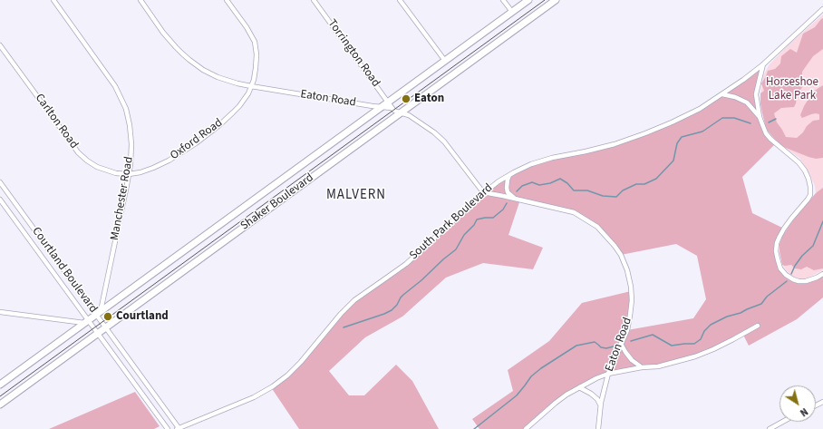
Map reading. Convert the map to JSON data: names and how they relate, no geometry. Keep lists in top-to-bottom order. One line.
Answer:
{"streets":{"main road":["Shaker Boulevard"],"street":["Torrington Road","Eaton Road","Carlton Road","Oxford Road","Manchester Road","South Park Boulevard","Courtland Boulevard"]},"crossings":[["Torrington Road","Shaker Boulevard"],["Eaton Road","Oxford Road"],["Eaton Road","Shaker Boulevard"],["Eaton Road","South Park Boulevard"],["Carlton Road","Oxford Road"],["Carlton Road","Manchester Road"],["Oxford Road","Manchester Road"],["Manchester Road","Shaker Boulevard"],["Manchester Road","Courtland Boulevard"],["Shaker Boulevard","Courtland Boulevard"],["South Park Boulevard","Courtland Boulevard"]],"districts":["MALVERN"],"parks":["Horseshoe Lake Park"],"places":["Eaton","Courtland"],"north":"bottom right"}
